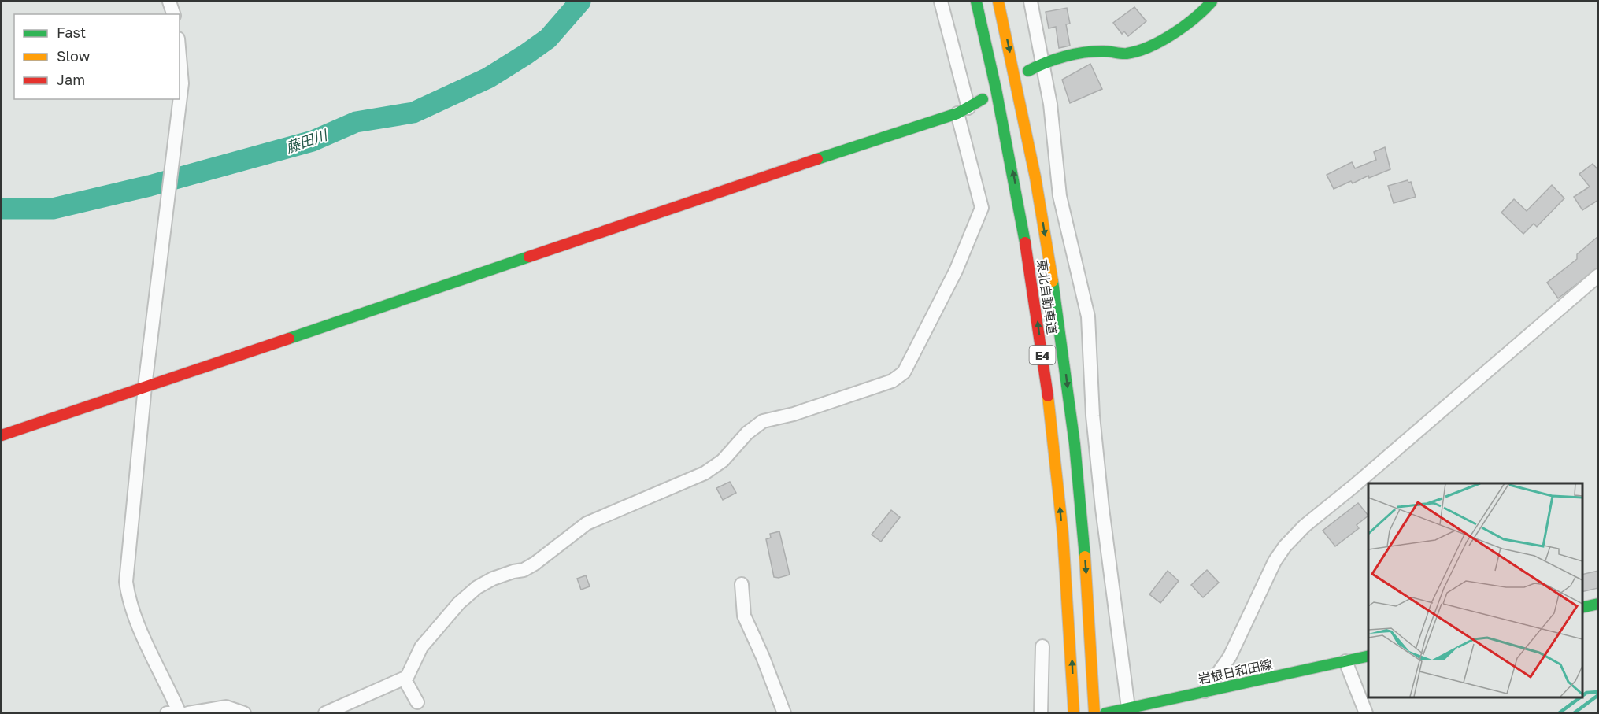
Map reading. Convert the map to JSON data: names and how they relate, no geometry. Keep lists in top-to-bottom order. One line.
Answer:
{"streets":{"main road":["東北自動車道","E4","岩根日和田線"]},"water":["藤田川"],"legend":["Fast","Slow","Jam"]}
